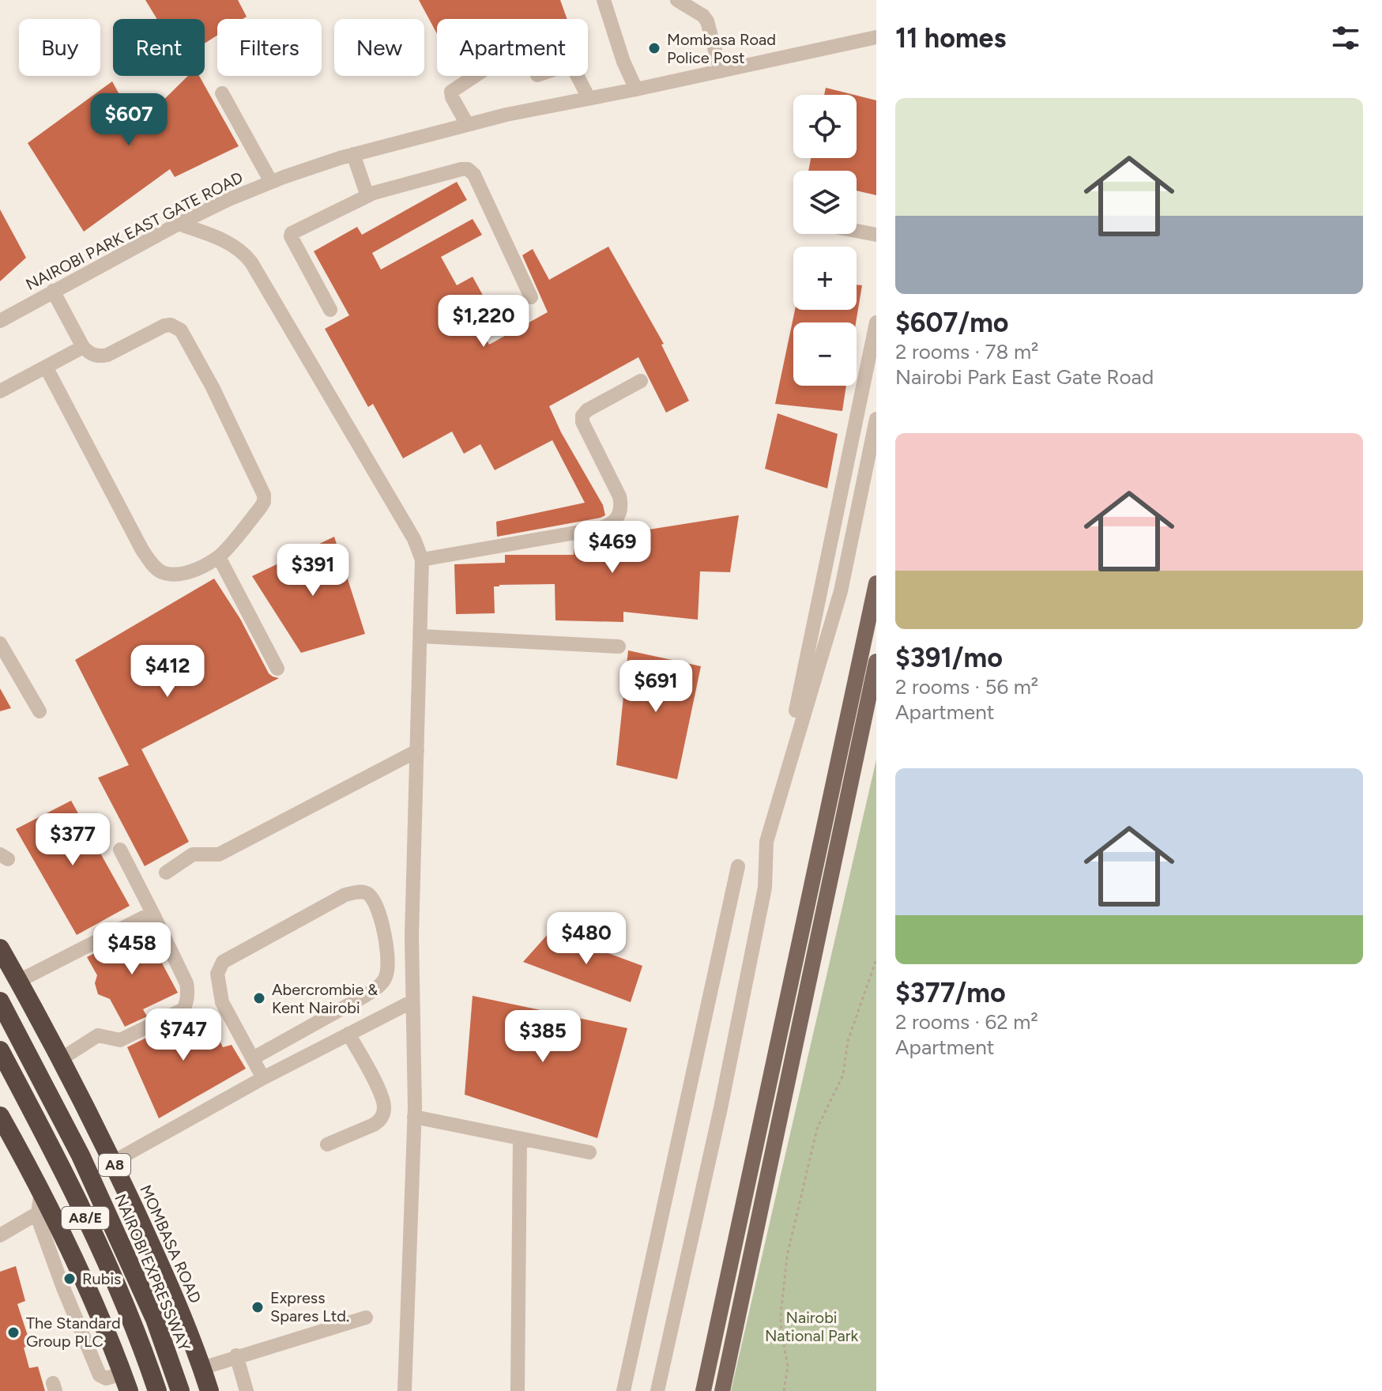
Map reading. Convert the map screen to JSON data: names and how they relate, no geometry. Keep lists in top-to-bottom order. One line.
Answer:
{"streets":{"highway":["A8","A8/E","MOMBASA ROAD","NAIROBI EXPRESSWAY"],"street":["NAIROBI PARK EAST GATE ROAD"]},"parks":["Nairobi National Park"],"places":["Mombasa Road Police Post","Abercrombie & Kent Nairobi","Rubis","Express Spares Ltd.","The Standard Group PLC"],"page":{"heading":"11 homes","chip":["Buy","Rent","Filters","New","Apartment"],"list":[{"name":"$607/mo","note":"2 rooms · 78 m² · Nairobi Park East Gate Road"},{"name":"$391/mo","note":"2 rooms · 56 m² · Apartment"},{"name":"$377/mo","note":"2 rooms · 62 m² · Apartment"}],"price":["$607","$1,220","$469","$391","$412","$691","$377","$480","$458","$747","$385"],"map_buttons":["+","−"]}}
